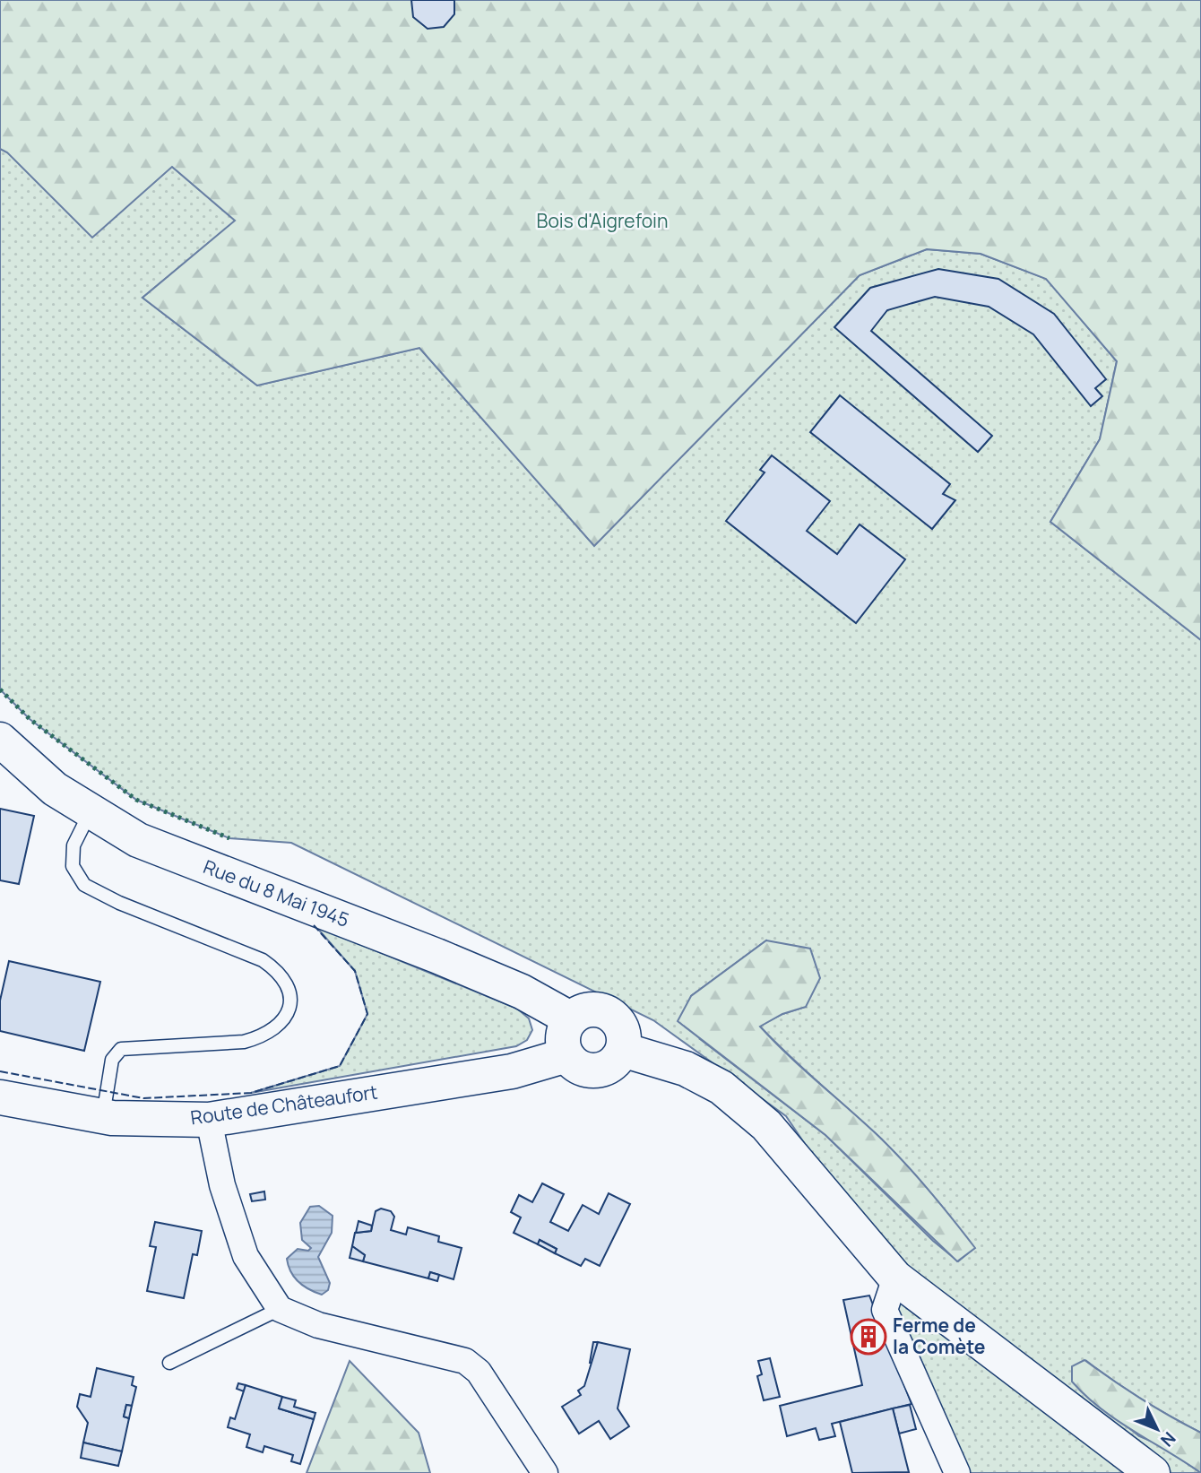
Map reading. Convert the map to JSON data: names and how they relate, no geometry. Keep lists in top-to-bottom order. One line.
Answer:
{"streets":{"street":["Rue du 8 Mai 1945","Route de Châteaufort"]},"crossings":[["Rue du 8 Mai 1945","Route de Châteaufort"]],"parks":["Bois d'Aigrefoin"],"places":{"building":["Ferme de la Comète"]},"north":"bottom right"}
